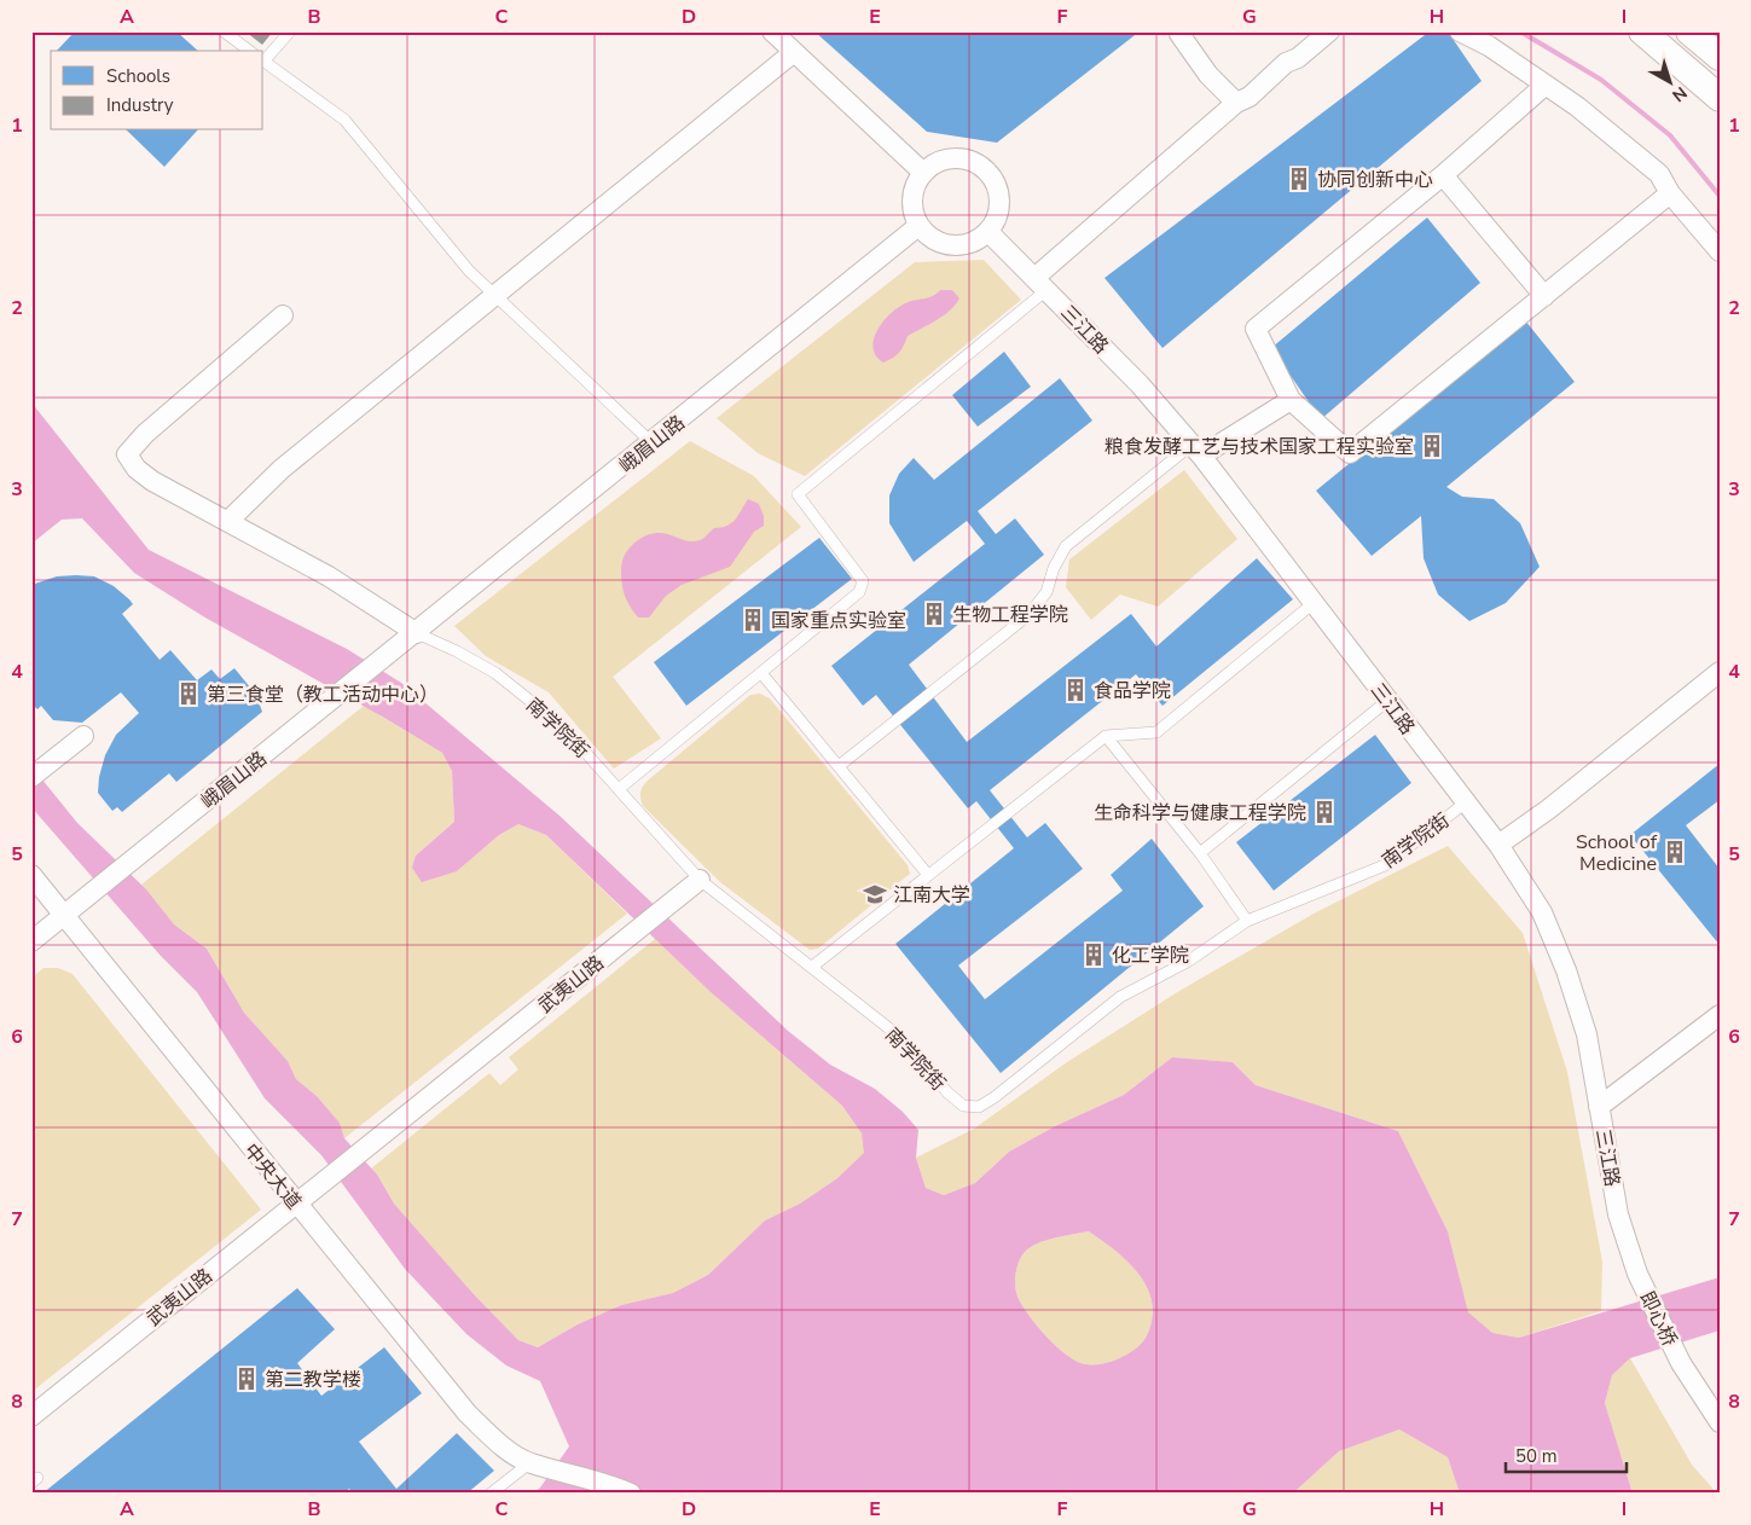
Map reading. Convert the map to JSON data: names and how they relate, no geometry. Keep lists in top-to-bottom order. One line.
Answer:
{"streets":{"street":["三江路","峨眉山路","武夷山路","中央大道","即心桥"],"lane":["南学院街"]},"crossings":[["三江路","峨眉山路"],["三江路","南学院街"],["三江路","即心桥"],["峨眉山路","南学院街"],["峨眉山路","中央大道"],["南学院街","武夷山路"],["武夷山路","中央大道"]],"places":{"building":["协同创新中心","粮食发酵工艺与技术国家工程实验室","生物工程学院","国家重点实验室","食品学院","第三食堂（教工活动中心）","生命科学与健康工程学院","School of Medicine","化工学院","第二教学楼"],"school or university":["江南大学"]},"legend":["Schools","Industry"],"scale_bar":"50 m","north":"bottom right","grid":{"columns":["A","B","C","D","E","F","G","H","I"],"rows":["1","2","3","4","5","6","7","8"]}}
